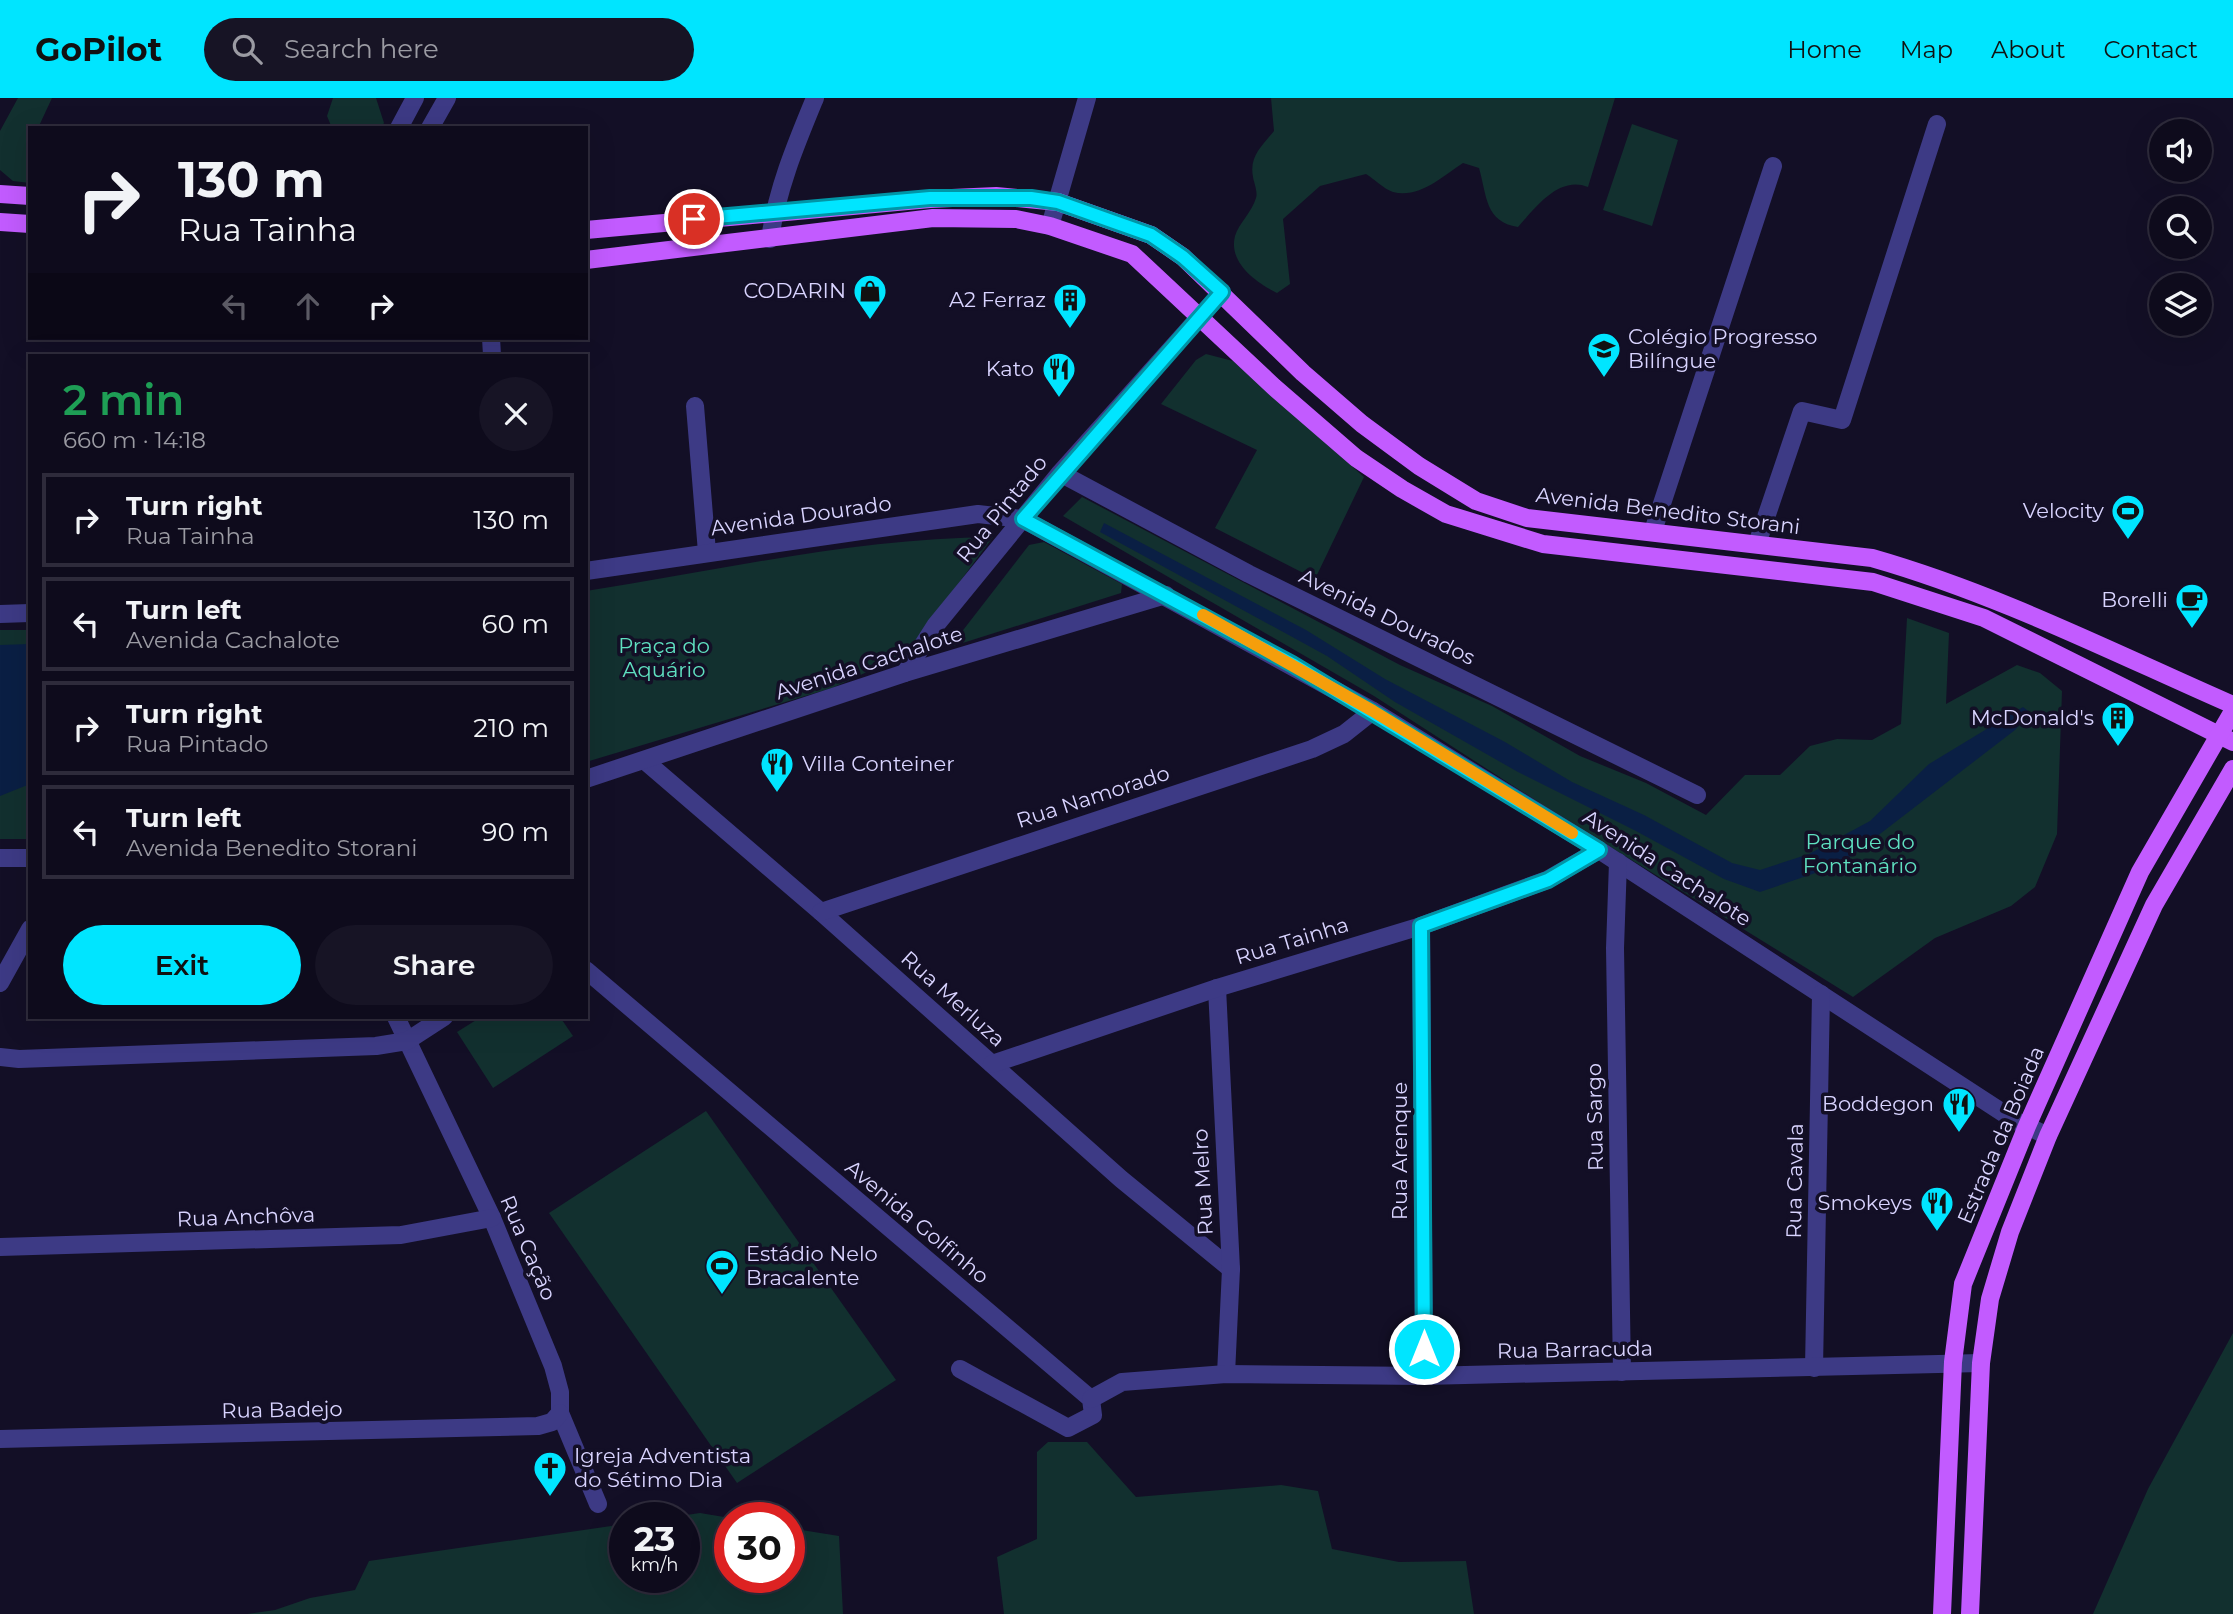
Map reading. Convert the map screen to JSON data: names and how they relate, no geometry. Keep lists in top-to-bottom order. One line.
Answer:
{"streets":{"main road":["Avenida Benedito Storani","Estrada da Boiada"],"street":["Rua Pintado","Avenida Dourado","Avenida Dourados","Avenida Cachalote","Rua Namorado","Rua Tainha","Rua Merluza","Rua Sargo","Rua Arenque","Rua Cavala","Rua Melro","Rua Anchôva","Avenida Golfinho","Rua Cação","Rua Barracuda","Rua Badejo"]},"crossings":[["Rua Pintado","Avenida Benedito Storani"],["Rua Pintado","Avenida Dourado"],["Rua Pintado","Avenida Dourados"],["Rua Pintado","Avenida Cachalote"],["Avenida Dourado","Avenida Cachalote"],["Avenida Cachalote","Rua Namorado"],["Avenida Cachalote","Rua Tainha"],["Avenida Cachalote","Rua Merluza"],["Avenida Cachalote","Rua Sargo"],["Avenida Cachalote","Estrada da Boiada"],["Avenida Cachalote","Rua Cavala"],["Rua Namorado","Rua Merluza"],["Rua Tainha","Rua Merluza"],["Rua Tainha","Rua Arenque"],["Rua Tainha","Rua Melro"],["Rua Merluza","Rua Melro"],["Rua Sargo","Rua Barracuda"],["Estrada da Boiada","Rua Barracuda"],["Rua Arenque","Rua Barracuda"],["Rua Cavala","Rua Barracuda"],["Rua Melro","Rua Barracuda"],["Rua Anchôva","Rua Cação"],["Avenida Golfinho","Rua Barracuda"],["Rua Cação","Rua Badejo"]],"parks":["Praça do Aquário","Parque do Fontanário"],"places":{"shop":["CODARIN"],"building":["A2 Ferraz","McDonald's"],"school or university":["Colégio Progresso Bilíngue"],"restaurant":["Kato","Villa Conteiner","Boddegon","Smokeys"],"sports":["Velocity","Estádio Nelo Bracalente"],"cafe":["Borelli"],"church":["Igreja Adventista do Sétimo Dia"]},"page":{"header":"GoPilot","search":"Search here","nav":["Home","Map","About","Contact"],"turn":["130 m","Rua Tainha"],"heading":["2 min","660 m · 14:18"],"list":[{"name":"Turn right","note":"Rua Tainha","value":"130 m"},{"name":"Turn left","note":"Avenida Cachalote","value":"60 m"},{"name":"Turn right","note":"Rua Pintado","value":"210 m"},{"name":"Turn left","note":"Avenida Benedito Storani","value":"90 m"}],"buttons":["Exit","Share"],"speed":"23 km/h","limit":"30"}}
